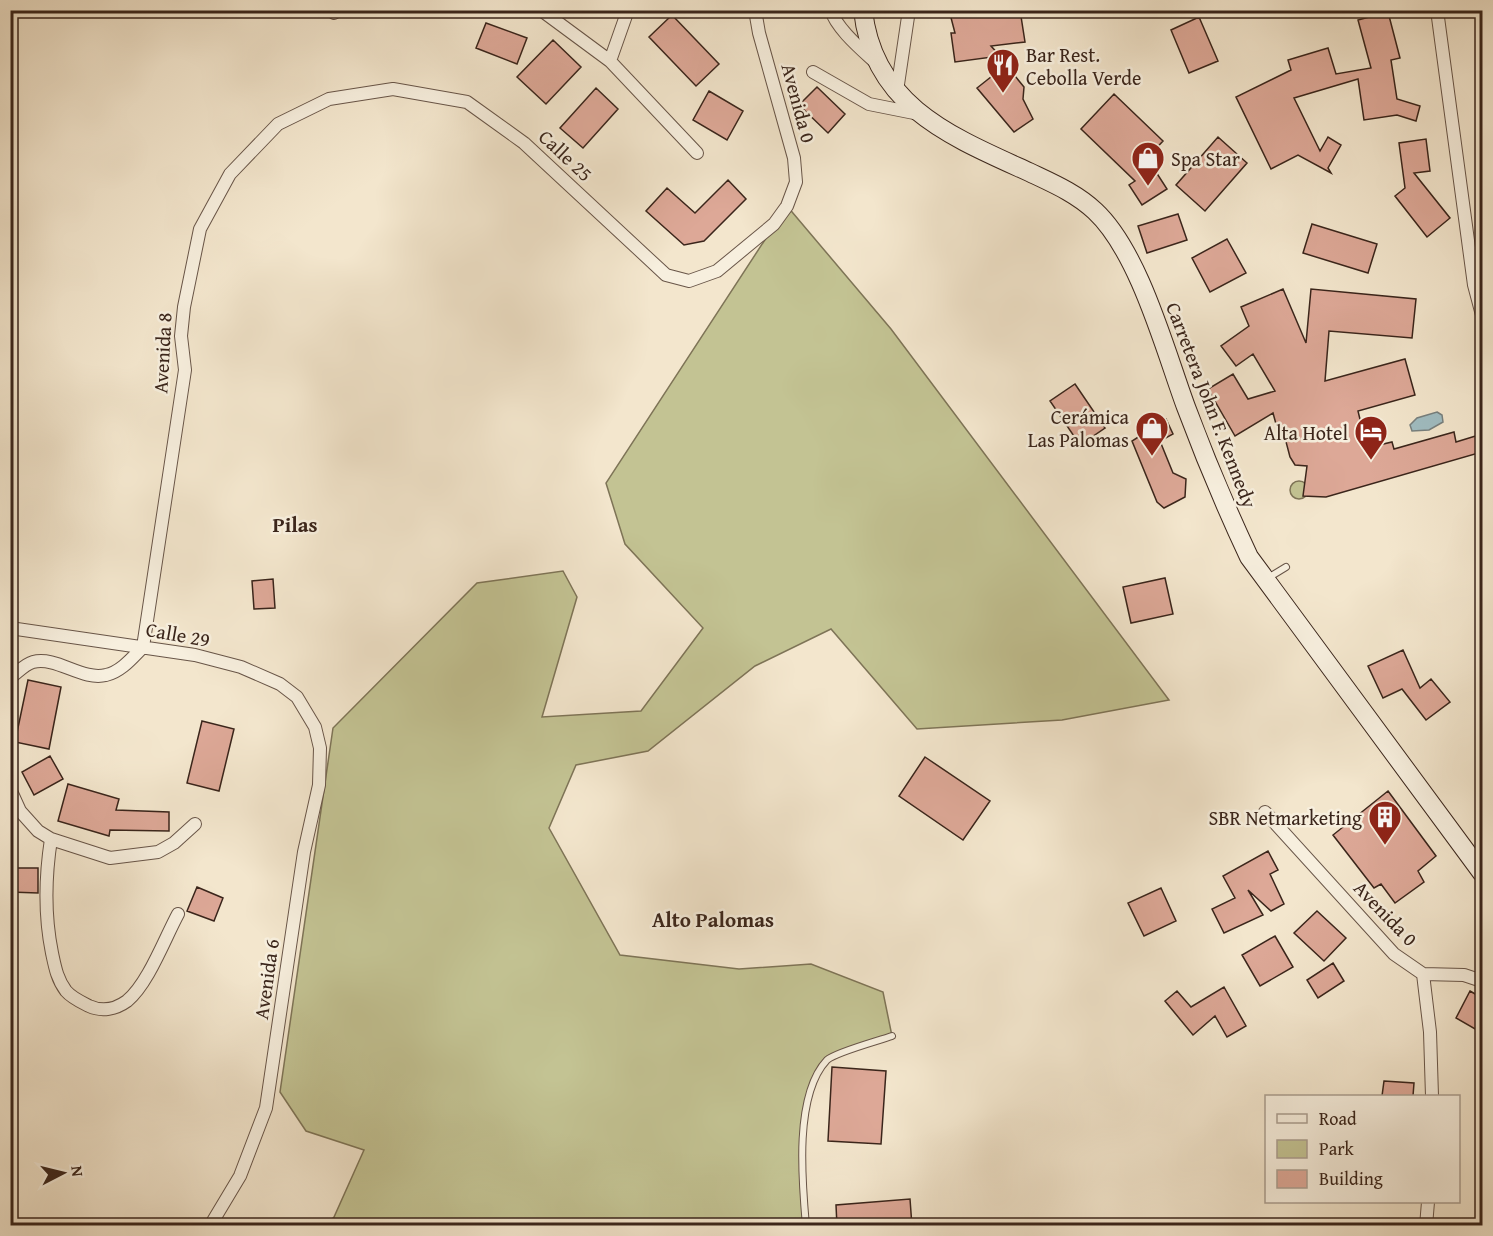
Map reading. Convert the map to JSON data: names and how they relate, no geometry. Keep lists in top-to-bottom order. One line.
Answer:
{"streets":{"main road":["Carretera John F. Kennedy"],"street":["Avenida 0","Calle 25","Avenida 8","Calle 29","Avenida 6"]},"crossings":[["Avenida 0","Calle 25"],["Calle 25","Avenida 8"],["Avenida 8","Calle 29"],["Calle 29","Avenida 6"]],"districts":["Pilas","Alto Palomas"],"places":{"restaurant":["Bar Rest. Cebolla Verde"],"shop":["Spa Star","Cerámica Las Palomas"],"hotel":["Alta Hotel"],"building":["SBR Netmarketing"]},"legend":["Road","Park","Building"],"north":"right"}
